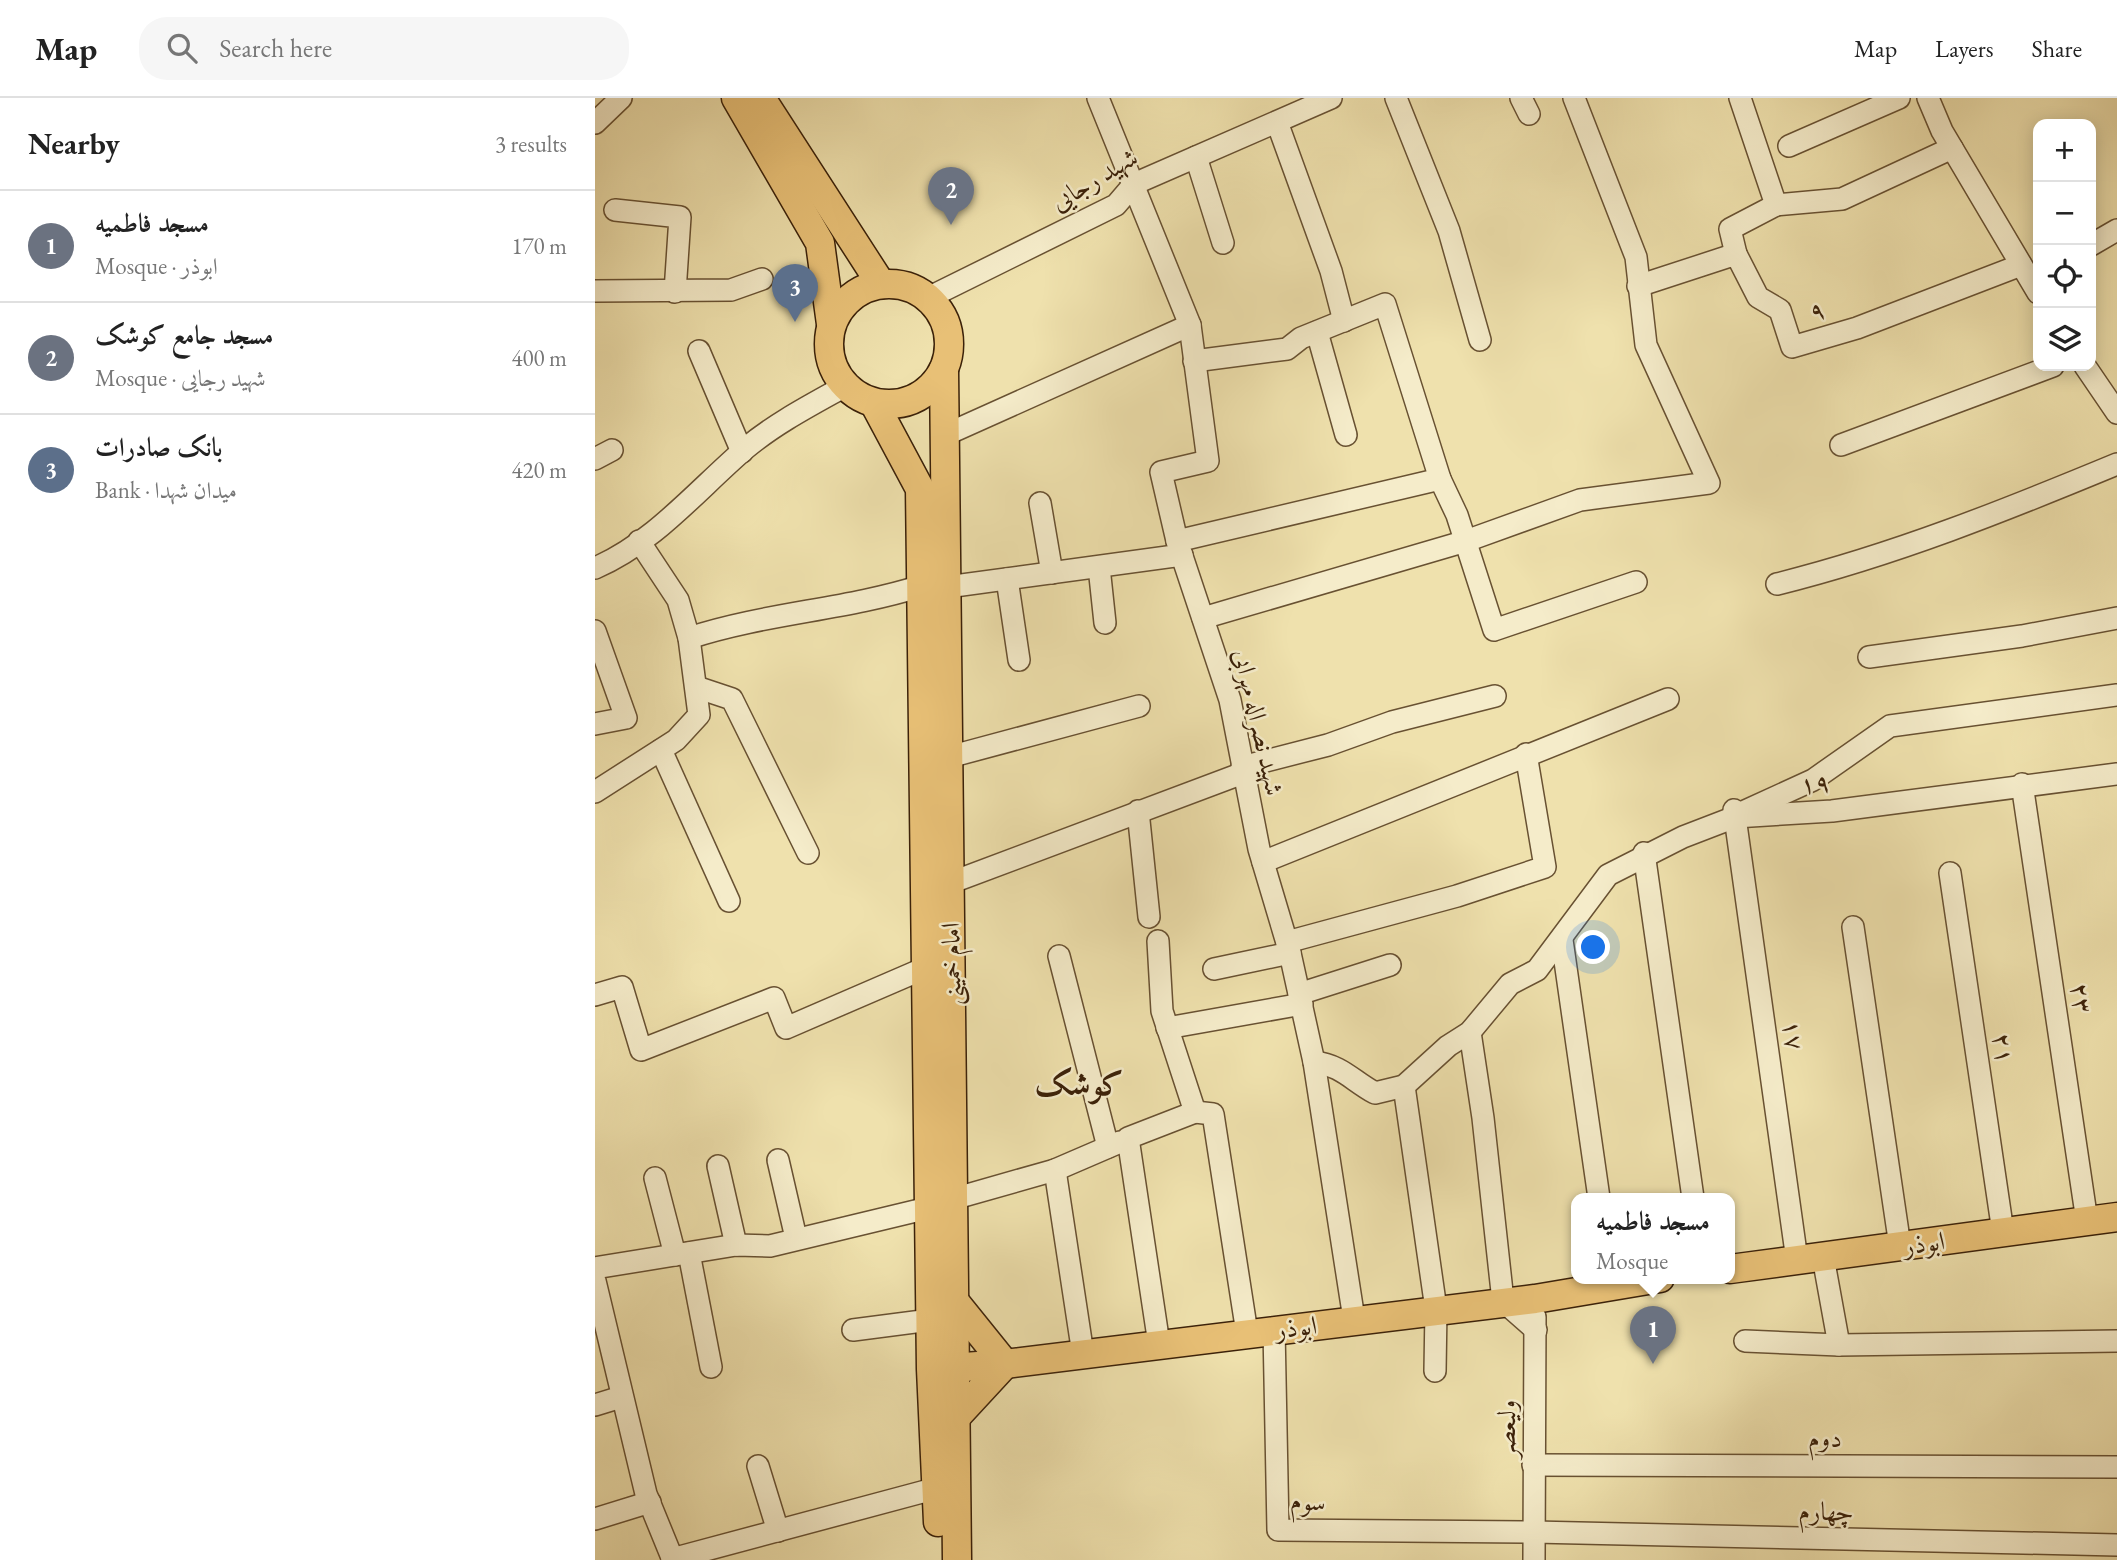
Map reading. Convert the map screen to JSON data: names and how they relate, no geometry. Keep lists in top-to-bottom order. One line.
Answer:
{"streets":{"main road":["امام خمینی","ابوذر"],"street":["شهید رجایی","۹","شهید نصراله مهرابی","۱۹","۲۳","۱۷","۲۱","ولیعصر","دوم","سوم","چهارم"]},"crossings":[["شهید رجایی","شهید نصراله مهرابی"],["شهید رجایی","امام خمینی"],["شهید نصراله مهرابی","ابوذر"],["۱۹","۲۳"],["۱۹","۱۷"],["امام خمینی","ابوذر"],["۲۳","ابوذر"],["۱۷","ابوذر"],["۲۱","ابوذر"],["ابوذر","ولیعصر"],["ابوذر","سوم"],["ولیعصر","دوم"],["ولیعصر","سوم"],["ولیعصر","چهارم"],["سوم","چهارم"]],"districts":["کوشک"],"page":{"header":"Map","search":"Search here","nav":["Map","Layers","Share"],"heading":["Nearby","3 results"],"map_buttons":["+","−"],"pins":["2","3","1"],"list":[{"mark":"1","name":"مسجد فاطمیه","note":"Mosque · ابوذر","value":"170 m"},{"mark":"2","name":"مسجد جامع کوشک","note":"Mosque · شهید رجایی","value":"400 m"},{"mark":"3","name":"بانک صادرات","note":"Bank · میدان شهدا","value":"420 m"}],"popup":["مسجد فاطمیه","Mosque"]}}
